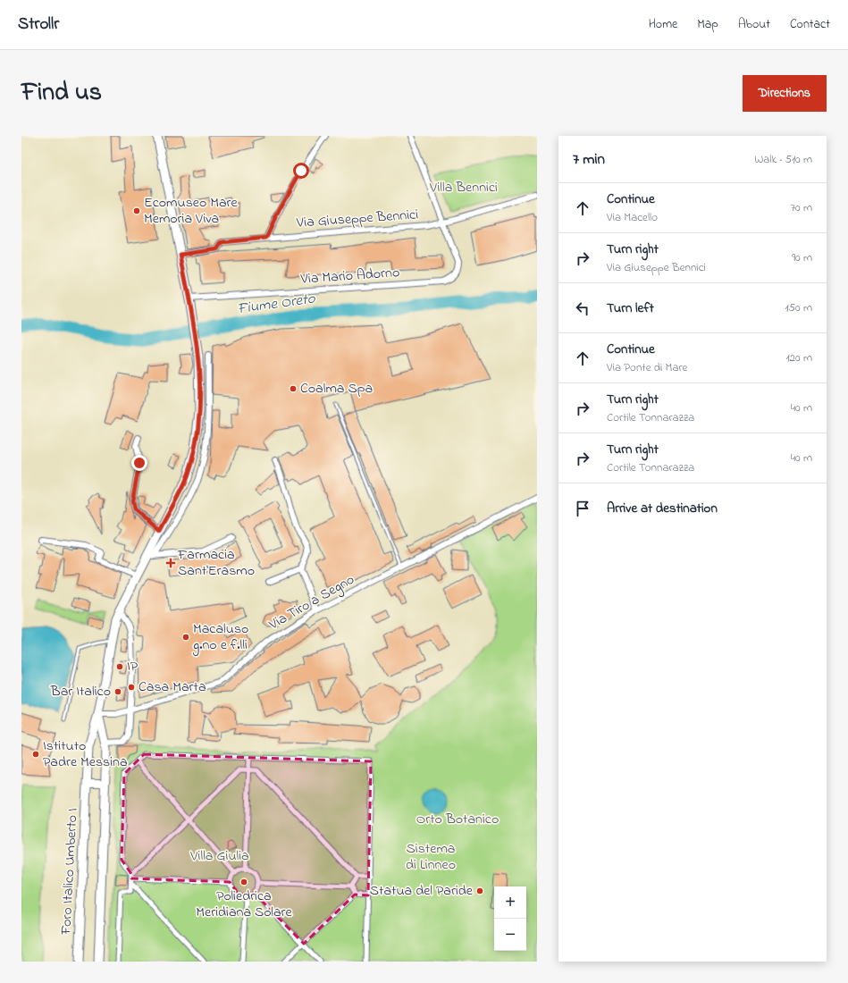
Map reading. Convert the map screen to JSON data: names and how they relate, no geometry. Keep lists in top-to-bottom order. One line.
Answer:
{"streets":{"main road":["Foro Italico Umberto I"],"street":["Via Giuseppe Bennici","Via Mario Adorno","Via Tiro a Segno"]},"crossings":[["Via Giuseppe Bennici","Via Mario Adorno"],["Via Giuseppe Bennici","Foro Italico Umberto I"],["Via Mario Adorno","Foro Italico Umberto I"],["Via Tiro a Segno","Foro Italico Umberto I"]],"water":["Fiume Oreto"],"parks":["Villa Bennici","Orto Botanico","Sistema di Linneo","Villa Giulia"],"places":{"other":["Ecomuseo Mare Memoria Viva","Coalma Spa","Macaluso g.no e f.lli","IP","Casa Marta","Bar Italico","Istituto Padre Messina","Poliedrica Meridiana Solare","Statua del Paride"],"health":["Farmacia Sant'Erasmo"]},"page":{"header":"Strollr","nav":["Home","Map","About","Contact"],"title":"Find us","buttons":"Directions","heading":["7 min","Walk · 510 m"],"list":[["Continue","Via Macello","70 m"],["Turn right","Via Giuseppe Bennici","90 m"],["Turn left","150 m"],["Continue","Via Ponte di Mare","120 m"],["Turn right","Cortile Tonnarazza","40 m"],["Turn right","Cortile Tonnarazza","40 m"],"Arrive at destination"],"map_buttons":["+","−"]}}
